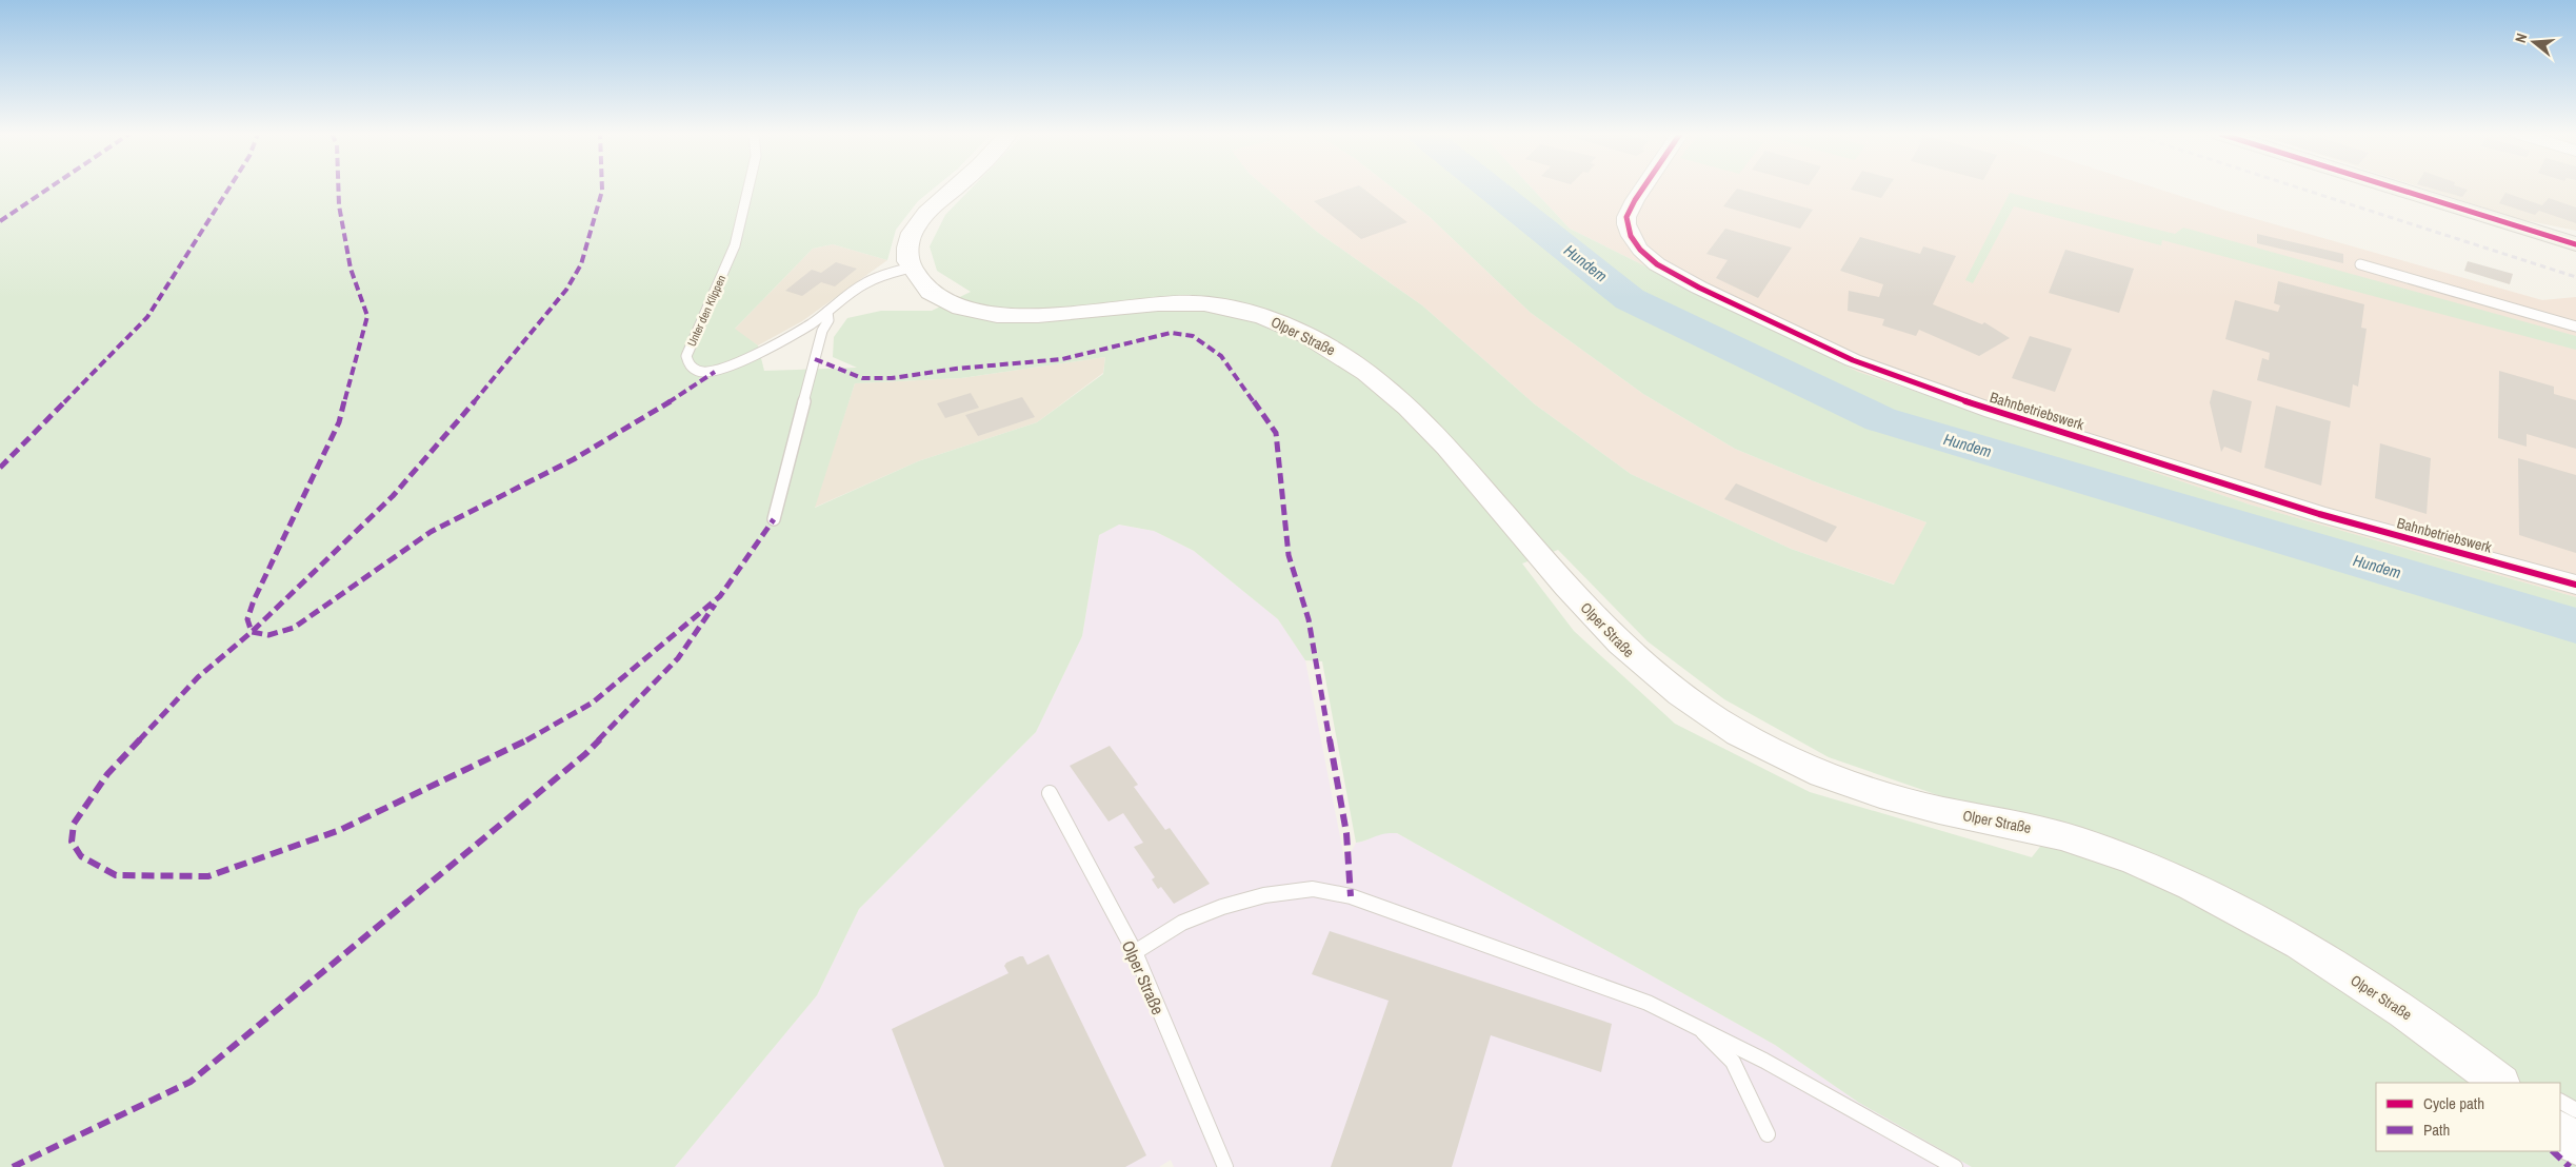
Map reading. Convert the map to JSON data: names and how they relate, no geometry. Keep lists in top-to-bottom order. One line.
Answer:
{"streets":{"main road":["Olper Straße"],"street":["Bahnbetriebswerk"],"lane":["Unter den Klippen"]},"crossings":[["Unter den Klippen","Olper Straße"]],"water":["Hundem"],"legend":["Cycle path","Path"],"north":"left"}
